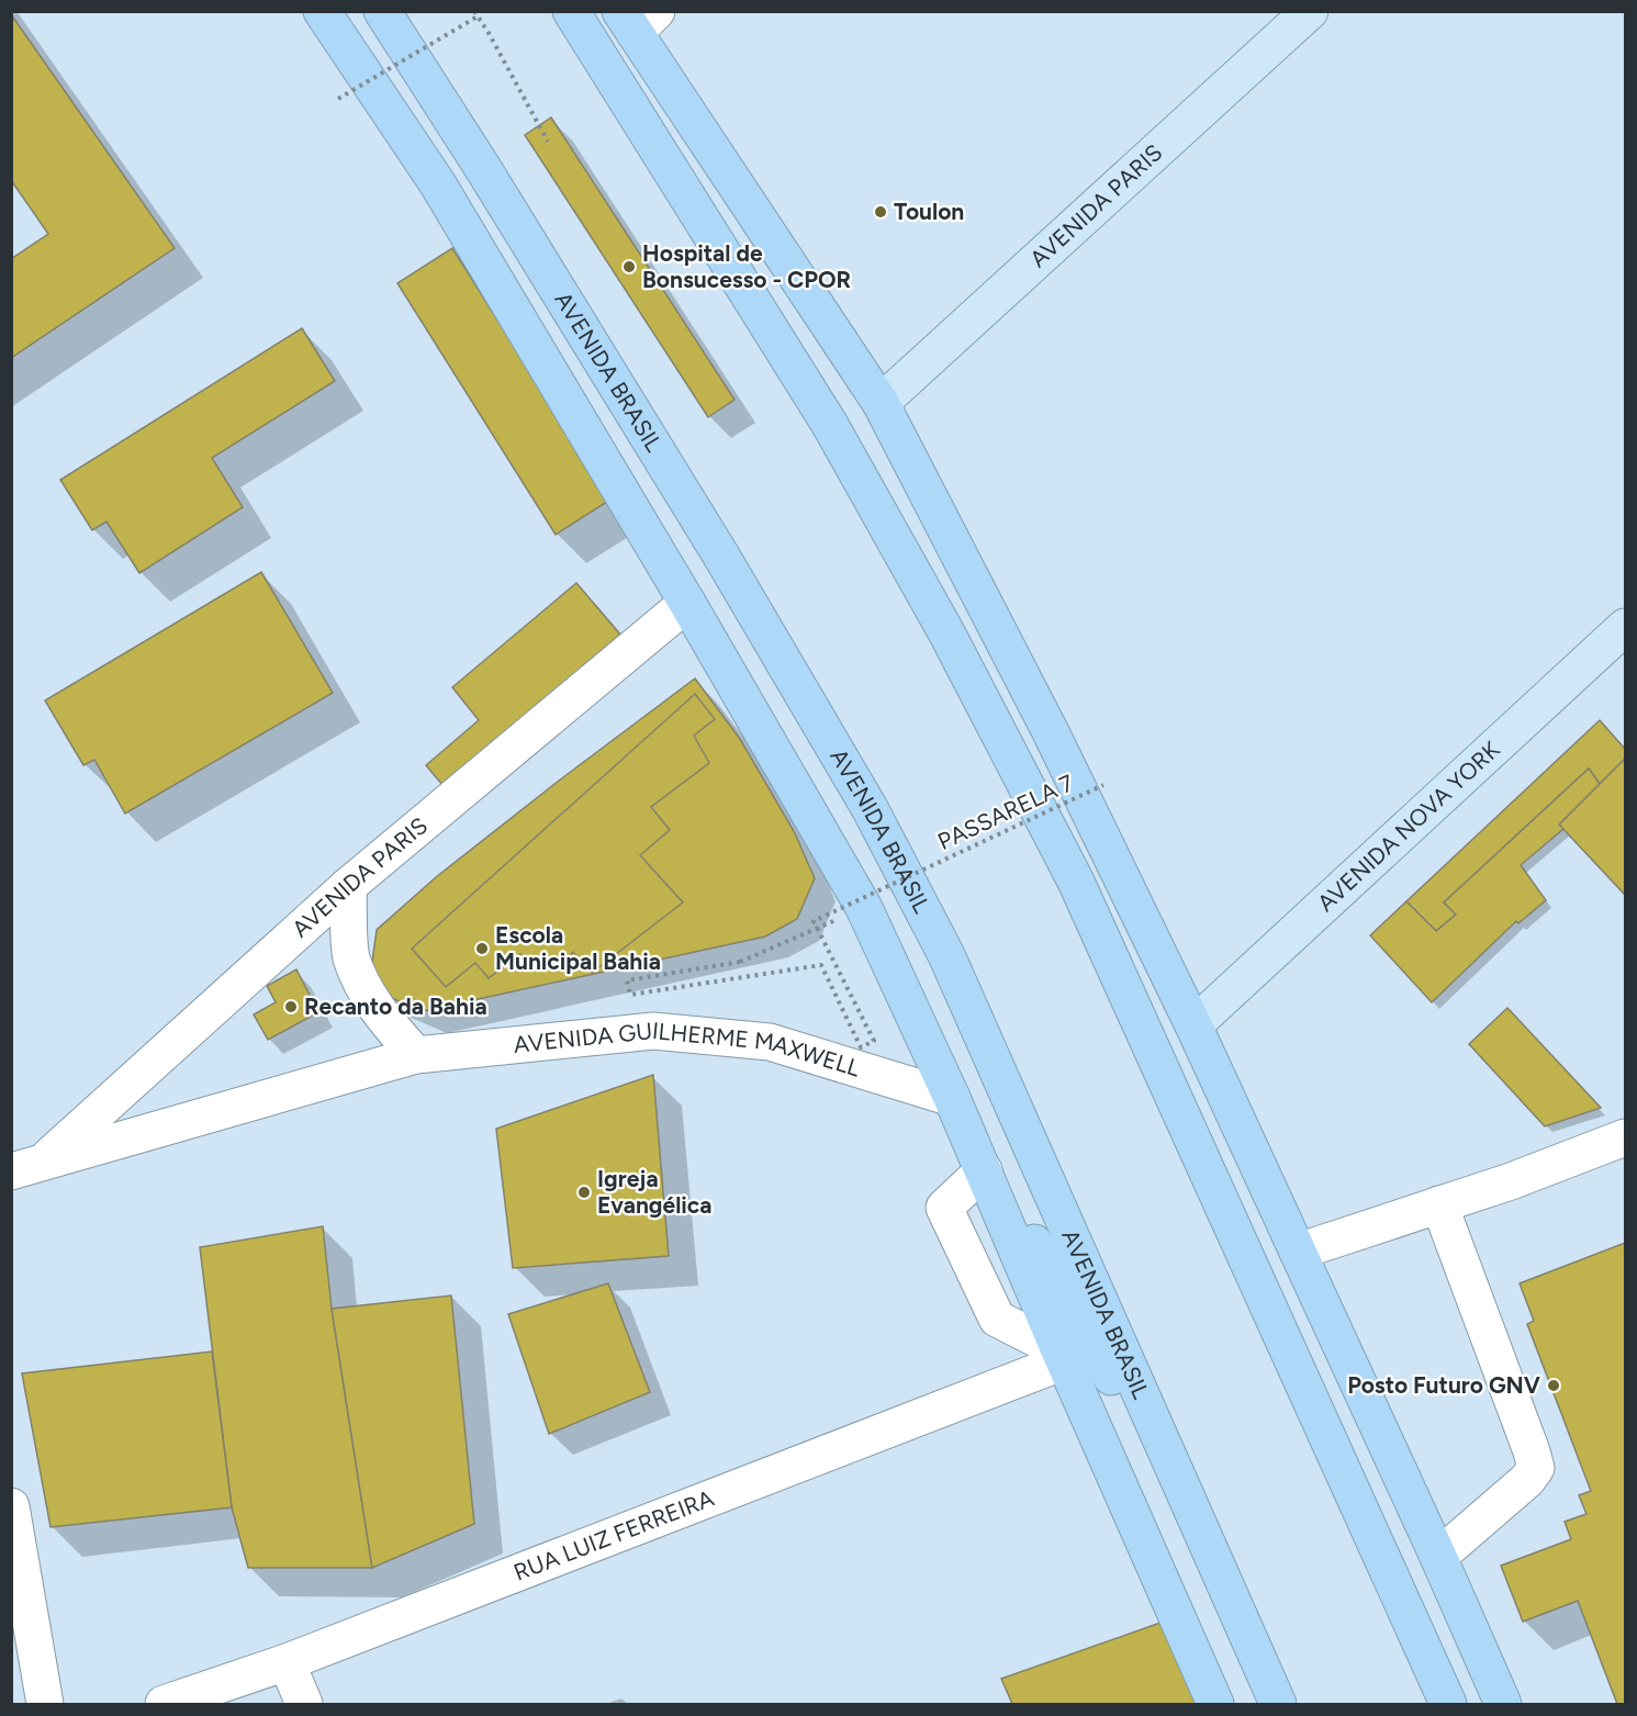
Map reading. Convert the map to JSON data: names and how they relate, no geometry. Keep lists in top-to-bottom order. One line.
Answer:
{"streets":{"highway":["AVENIDA BRASIL"],"main road":["AVENIDA PARIS","AVENIDA NOVA YORK"],"street":["AVENIDA GUILHERME MAXWELL","RUA LUIZ FERREIRA"],"path":["PASSARELA 7"]},"crossings":[["AVENIDA PARIS","AVENIDA GUILHERME MAXWELL"]],"places":["Toulon","Hospital de Bonsucesso - CPOR","Escola Municipal Bahia","Recanto da Bahia","Igreja Evangélica","Posto Futuro GNV"]}
